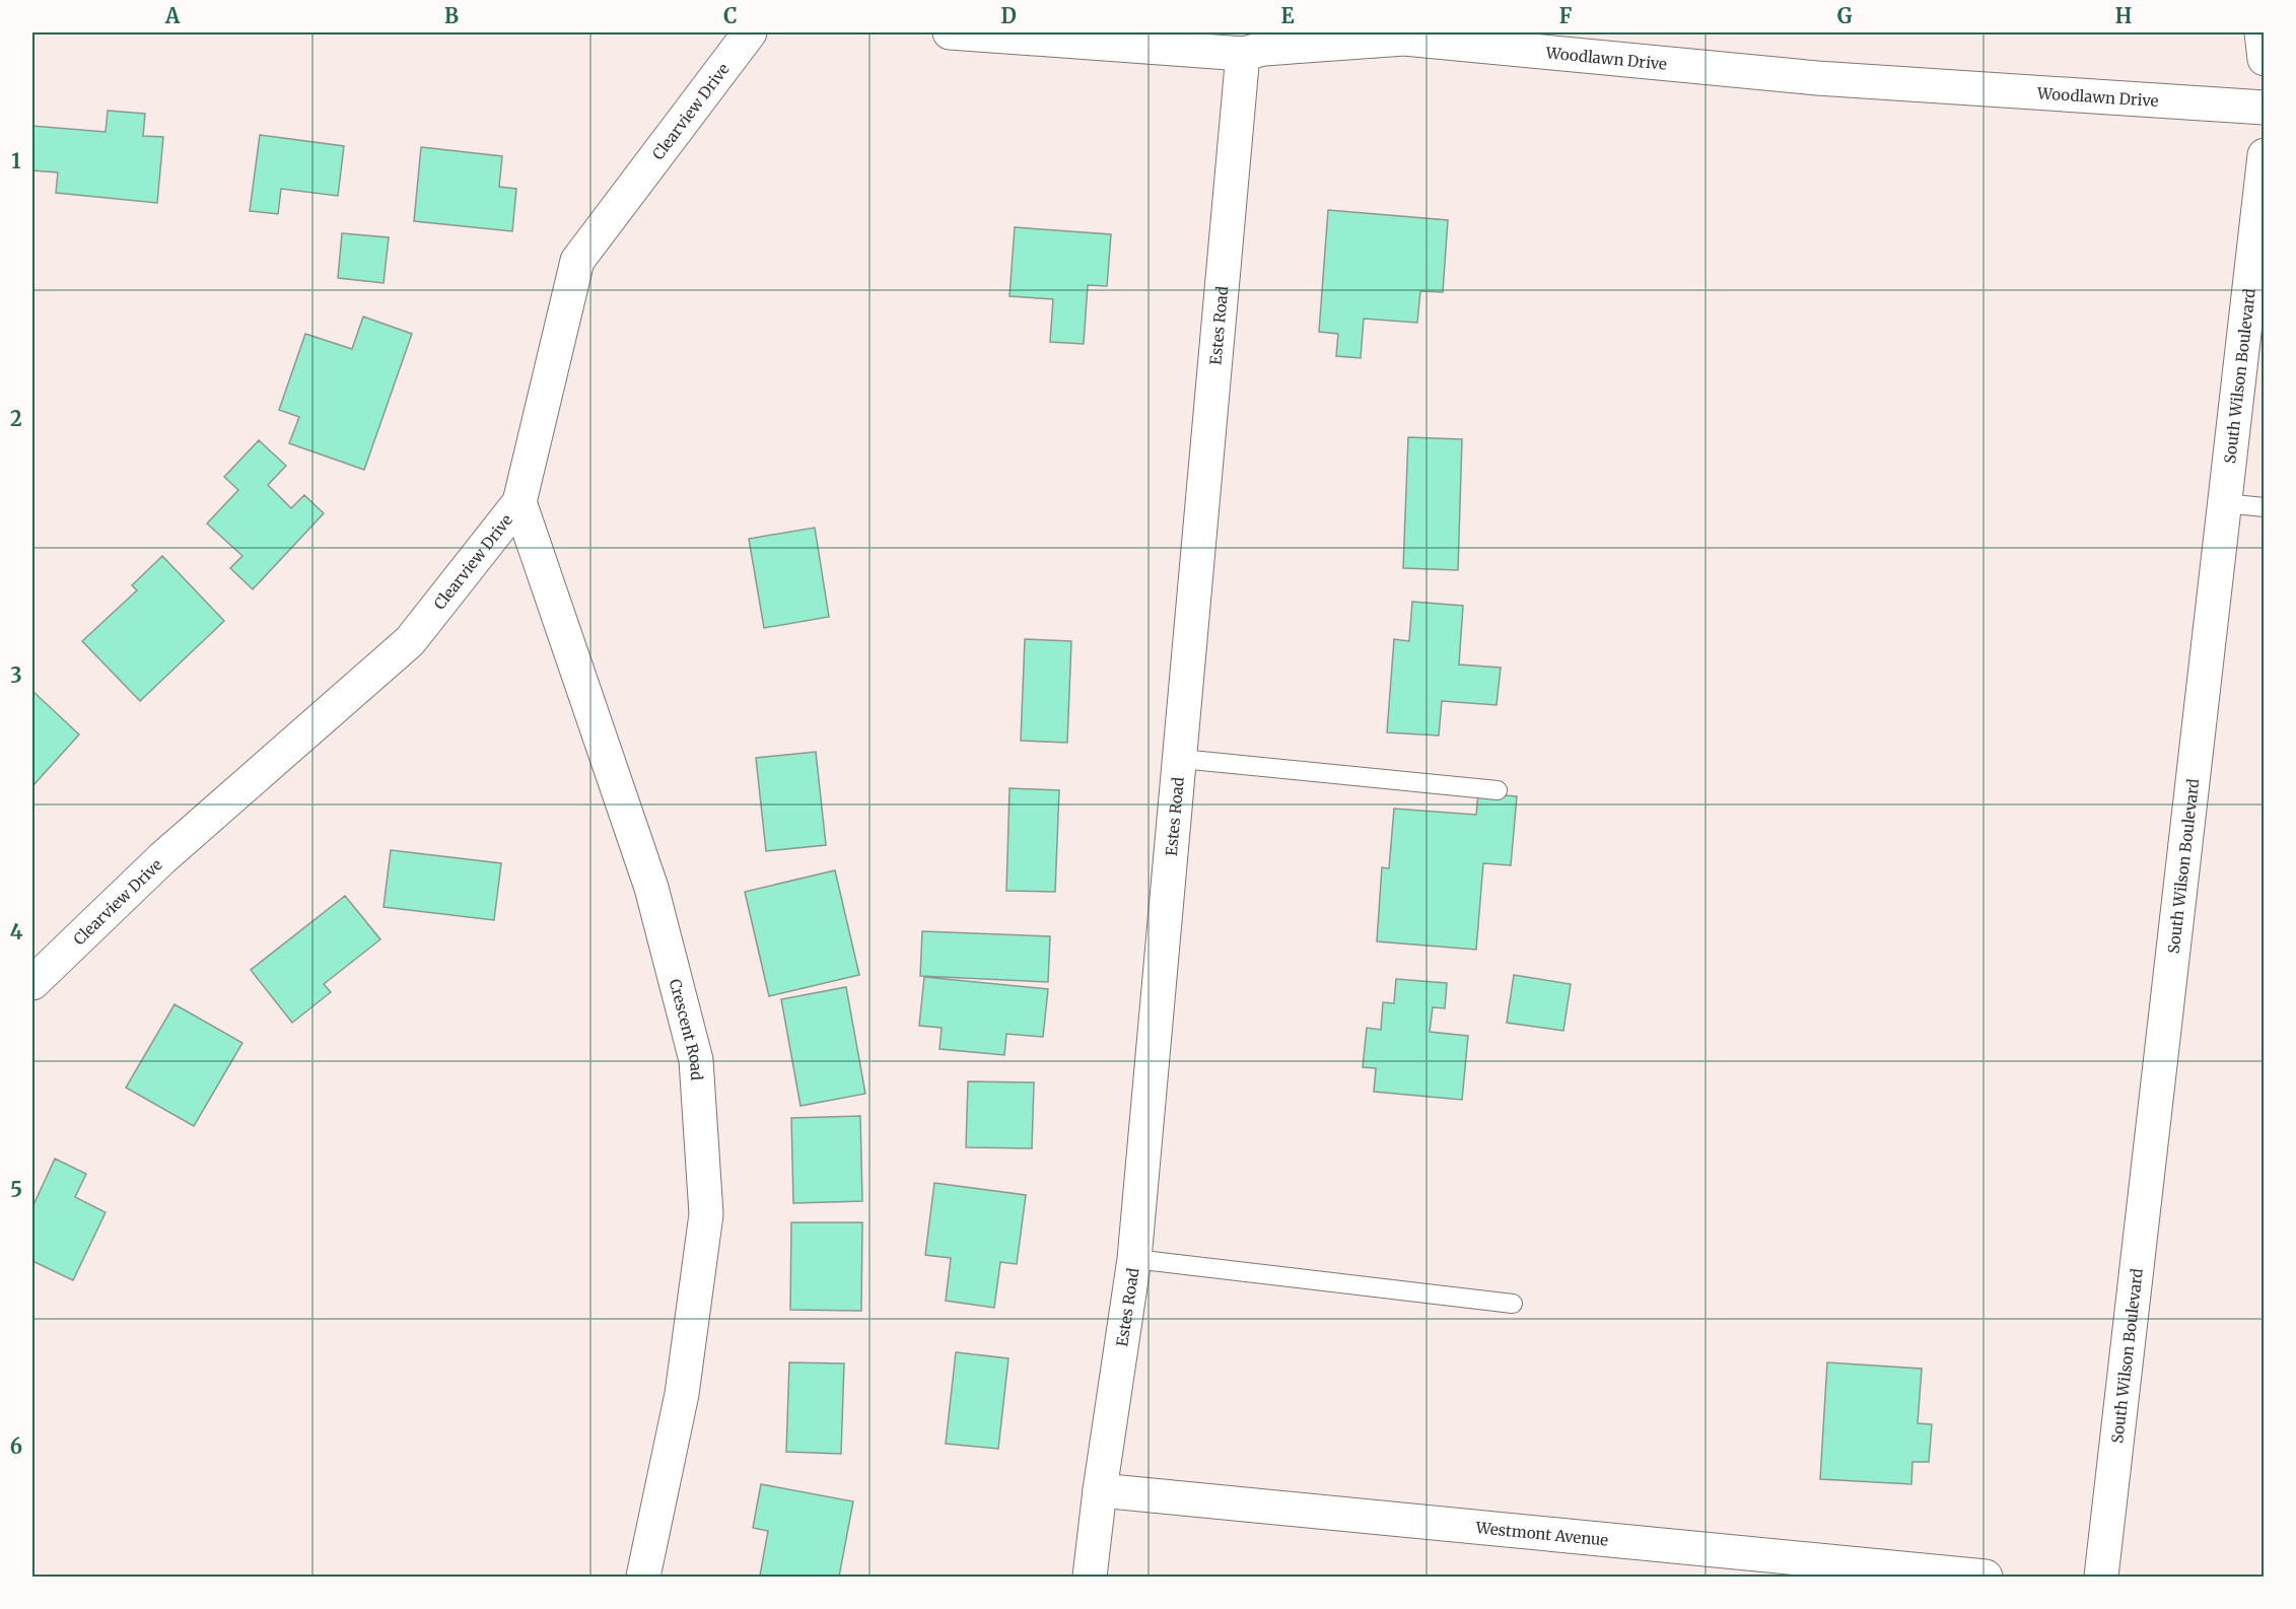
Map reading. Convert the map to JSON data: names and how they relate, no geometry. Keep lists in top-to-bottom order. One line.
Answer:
{"streets":{"street":["Woodlawn Drive","Clearview Drive","Estes Road","South Wilson Boulevard","Crescent Road","Westmont Avenue"]},"crossings":[["Woodlawn Drive","Estes Road"],["Clearview Drive","Crescent Road"],["Estes Road","Westmont Avenue"]],"grid":{"columns":["A","B","C","D","E","F","G","H"],"rows":["1","2","3","4","5","6"]}}
